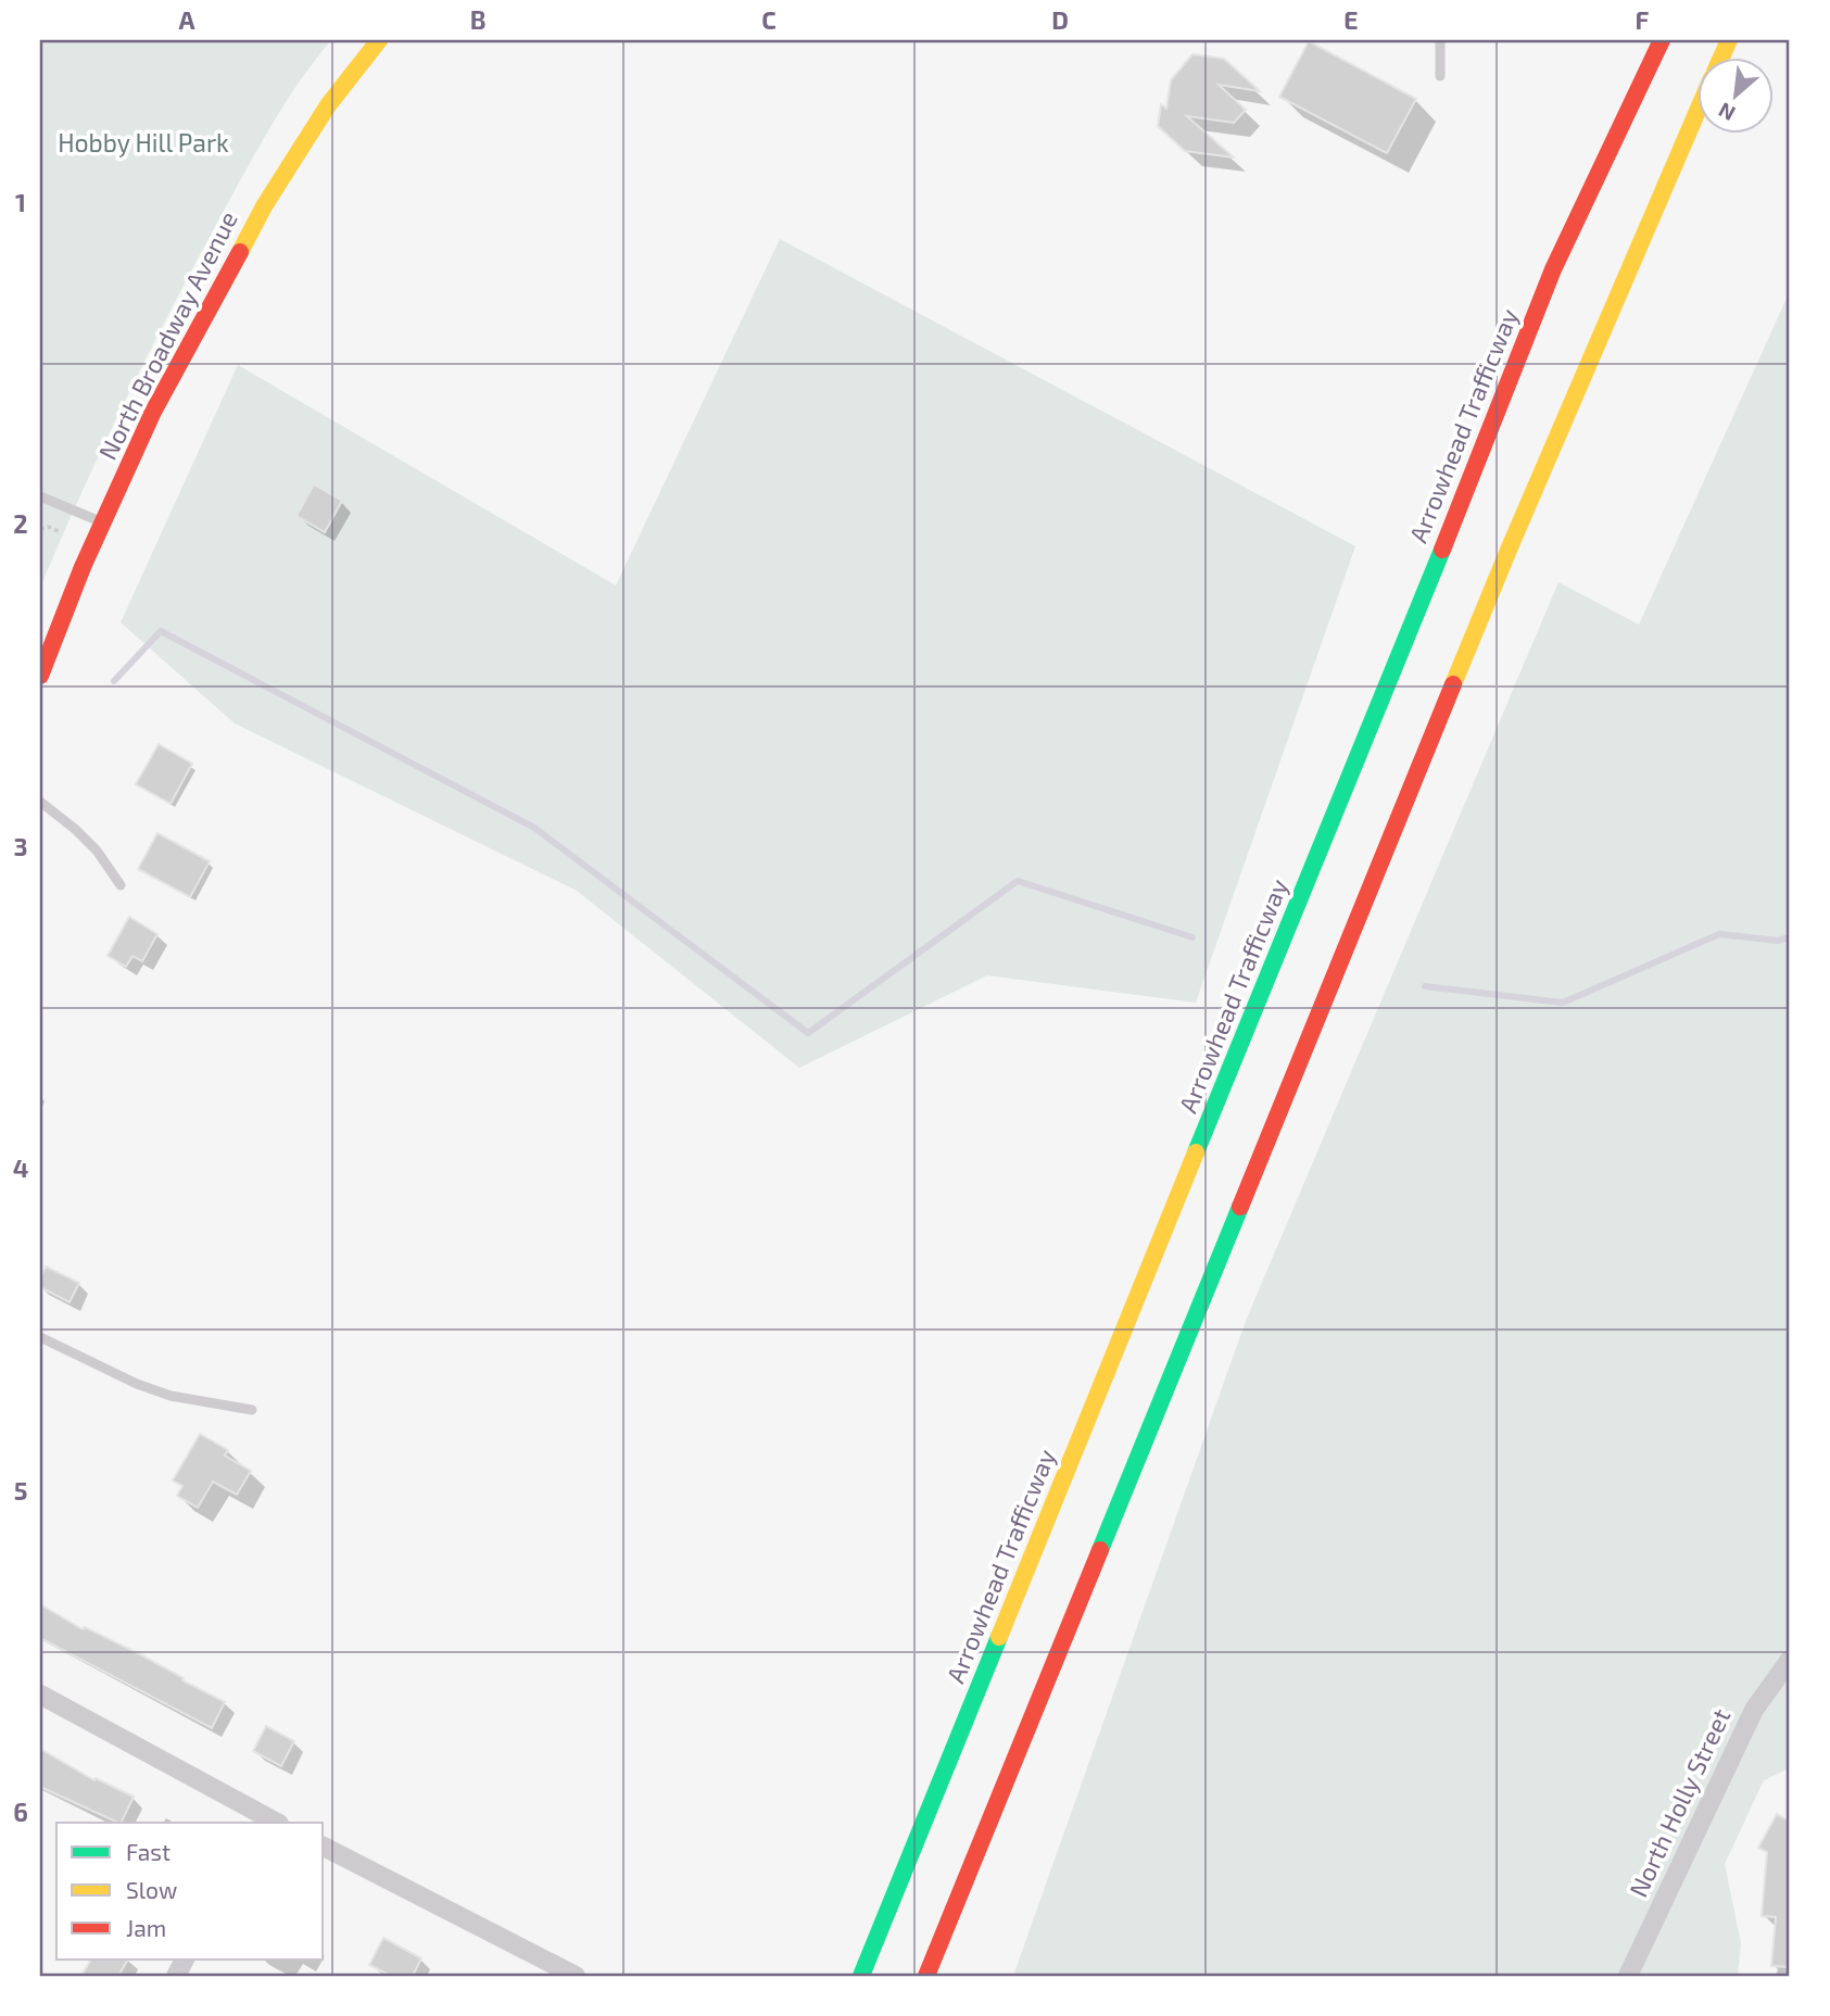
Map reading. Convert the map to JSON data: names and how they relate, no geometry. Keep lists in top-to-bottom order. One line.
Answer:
{"streets":{"main road":["North Broadway Avenue","Arrowhead Trafficway"],"street":["North Holly Street"]},"parks":["Hobby Hill Park"],"legend":["Fast","Slow","Jam"],"north":"bottom left","grid":{"columns":["A","B","C","D","E","F"],"rows":["1","2","3","4","5","6"]}}
